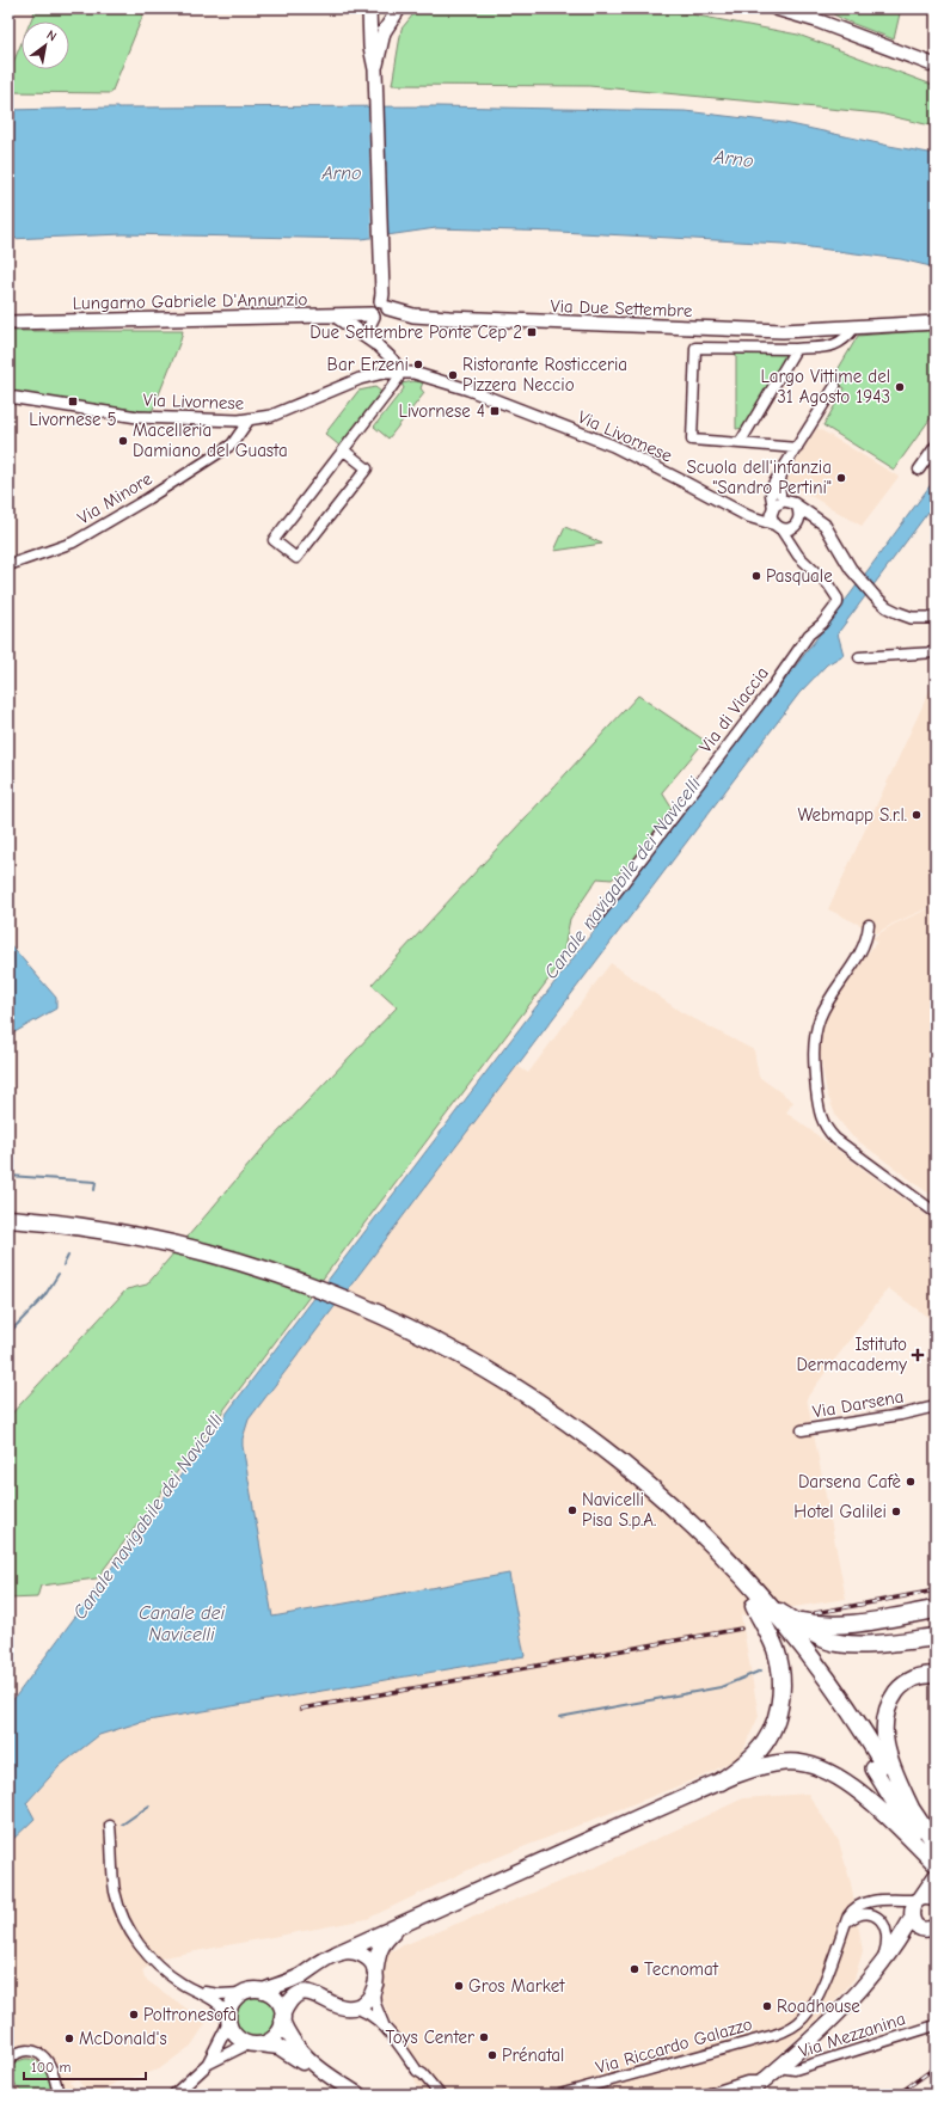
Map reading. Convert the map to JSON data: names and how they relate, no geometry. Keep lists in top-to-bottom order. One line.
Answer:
{"streets":{"main road":["Lungarno Gabriele D'Annunzio","Via Due Settembre"],"street":["Via Livornese","Via Minore","Via di Viaccia","Via Darsena","Via Mezzanina","Via Riccardo Galazzo"]},"crossings":[["Via Livornese","Via Minore"],["Via Livornese","Via di Viaccia"]],"water":["Arno","Canale navigabile dei Navicelli","Canale dei Navicelli"],"places":{"transit":["Due Settembre Ponte Cep 2","Livornese 5","Livornese 4"],"other":["Bar Erzeni","Ristorante Rosticceria Pizzera Neccio","Largo Vittime del 31 Agosto 1943","Macelleria Damiano del Guasta","Scuola dell'infanzia \"Sandro Pertini\"","Pasquale","Webmapp S.r.l.","Darsena Cafè","Navicelli Pisa S.p.A.","Hotel Galilei","Tecnomat","Gros Market","Roadhouse","Poltronesofà","Toys Center","McDonald's","Prénatal"],"health":["Istituto Dermacademy"]},"scale_bar":"100 m","north":"top right"}
